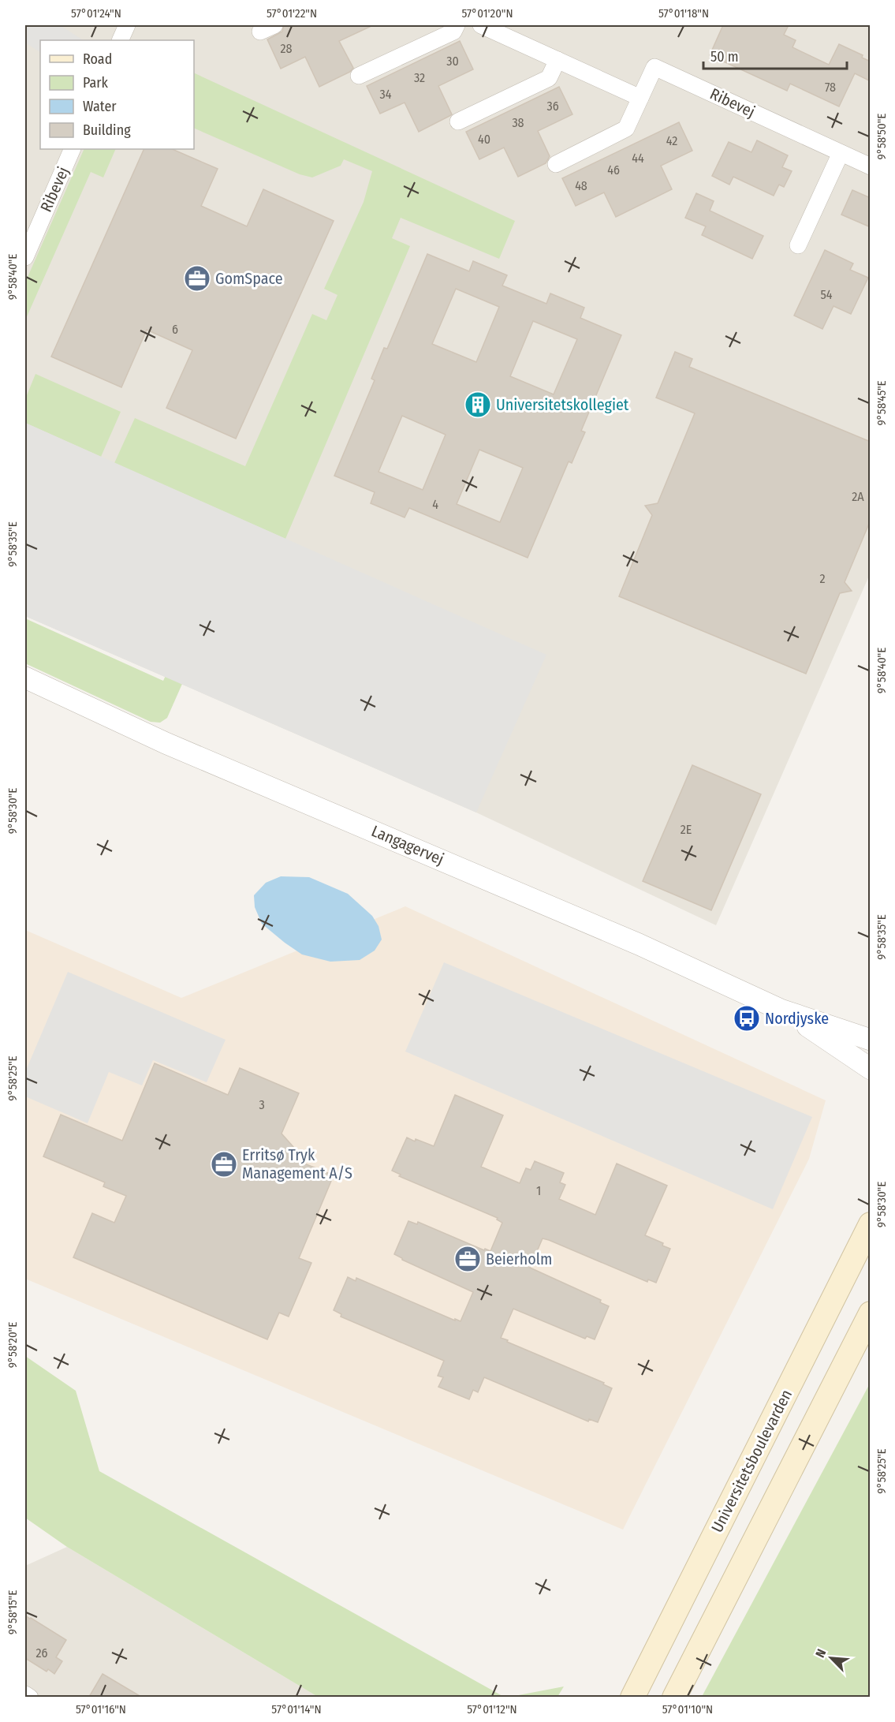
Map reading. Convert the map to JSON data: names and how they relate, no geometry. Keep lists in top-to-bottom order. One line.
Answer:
{"streets":{"main road":["Universitetsboulevarden"],"street":["Ribevej","Langagervej"]},"places":{"office":["GomSpace","Erritsø Tryk Management A/S","Beierholm"],"building":["Universitetskollegiet"],"bus stop":["Nordjyske"]},"house_numbers":["28","30","32","78","34","36","38","40","42","44","46","48","54","6","2A","4","2","2E","3","1","26"],"legend":["Road","Park","Water","Building"],"scale_bar":"50 m","north":"top left","coordinates":["57°01'24\"N","57°01'22\"N","57°01'20\"N","57°01'18\"N","9°58'50\"E","9°58'40\"E","9°58'45\"E","9°58'35\"E","9°58'30\"E","9°58'25\"E","9°58'20\"E","9°58'15\"E","57°01'16\"N","57°01'14\"N","57°01'12\"N","57°01'10\"N"]}
